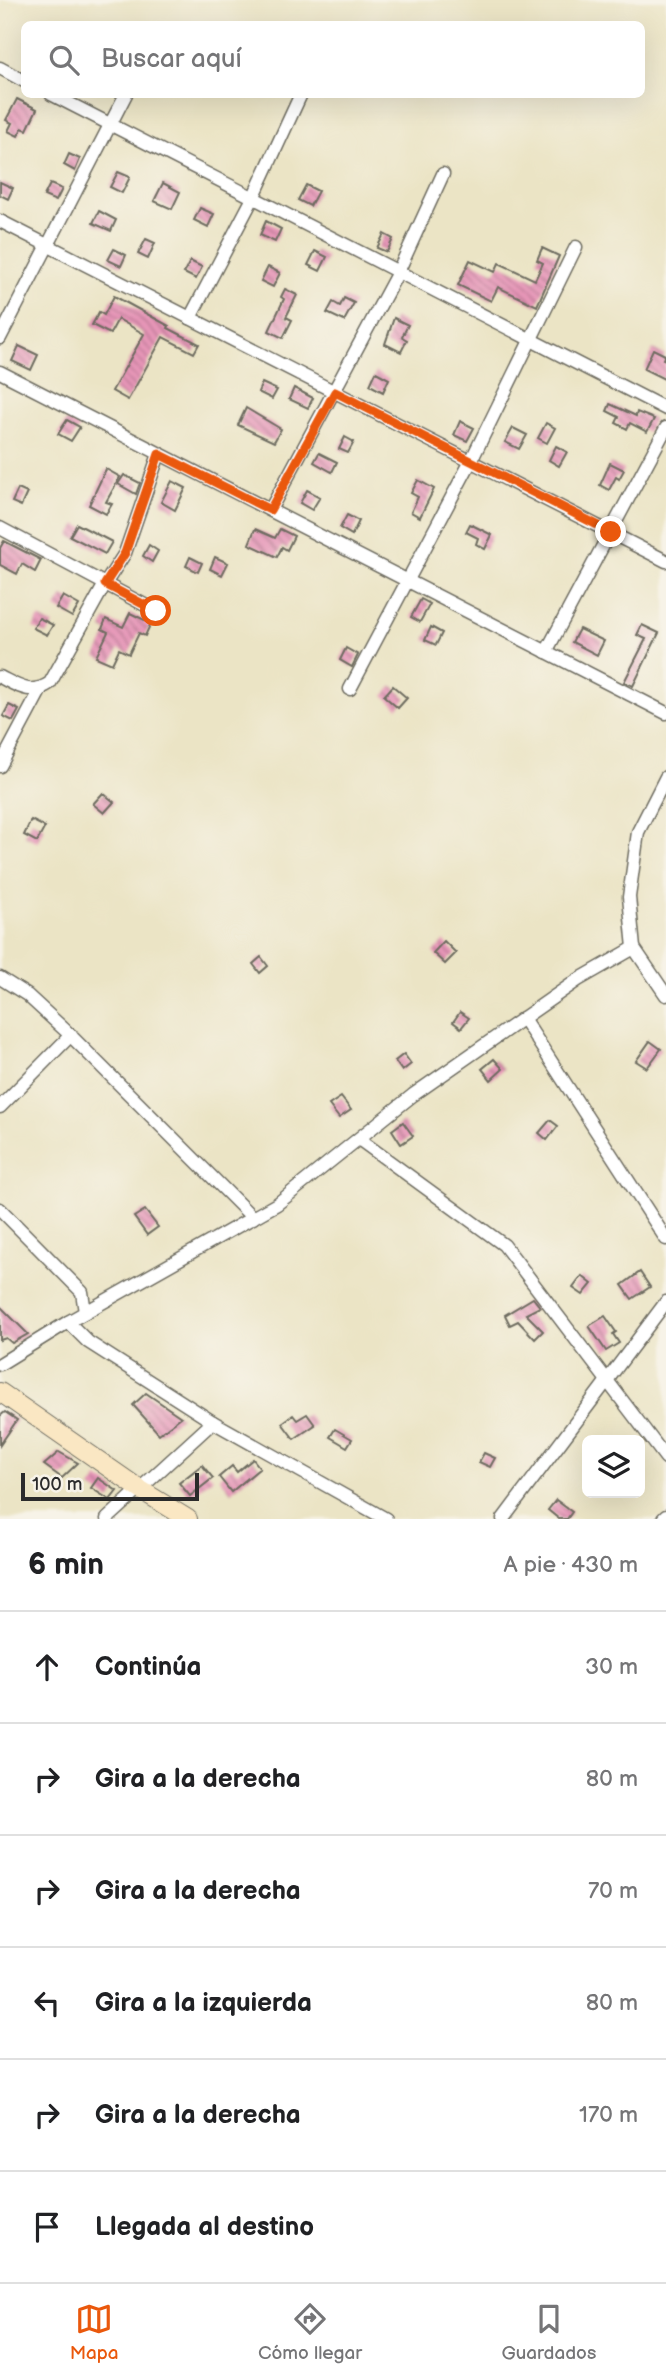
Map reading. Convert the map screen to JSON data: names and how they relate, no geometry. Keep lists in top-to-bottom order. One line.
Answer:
{"scale_bar":"100 m","page":{"search":"Buscar aquí","scale":"100 m","heading":["6 min","A pie · 430 m"],"list":[["Continúa","30 m"],["Gira a la derecha","80 m"],["Gira a la derecha","70 m"],["Gira a la izquierda","80 m"],["Gira a la derecha","170 m"],"Llegada al destino"],"nav":["Mapa","Cómo llegar","Guardados"]}}
